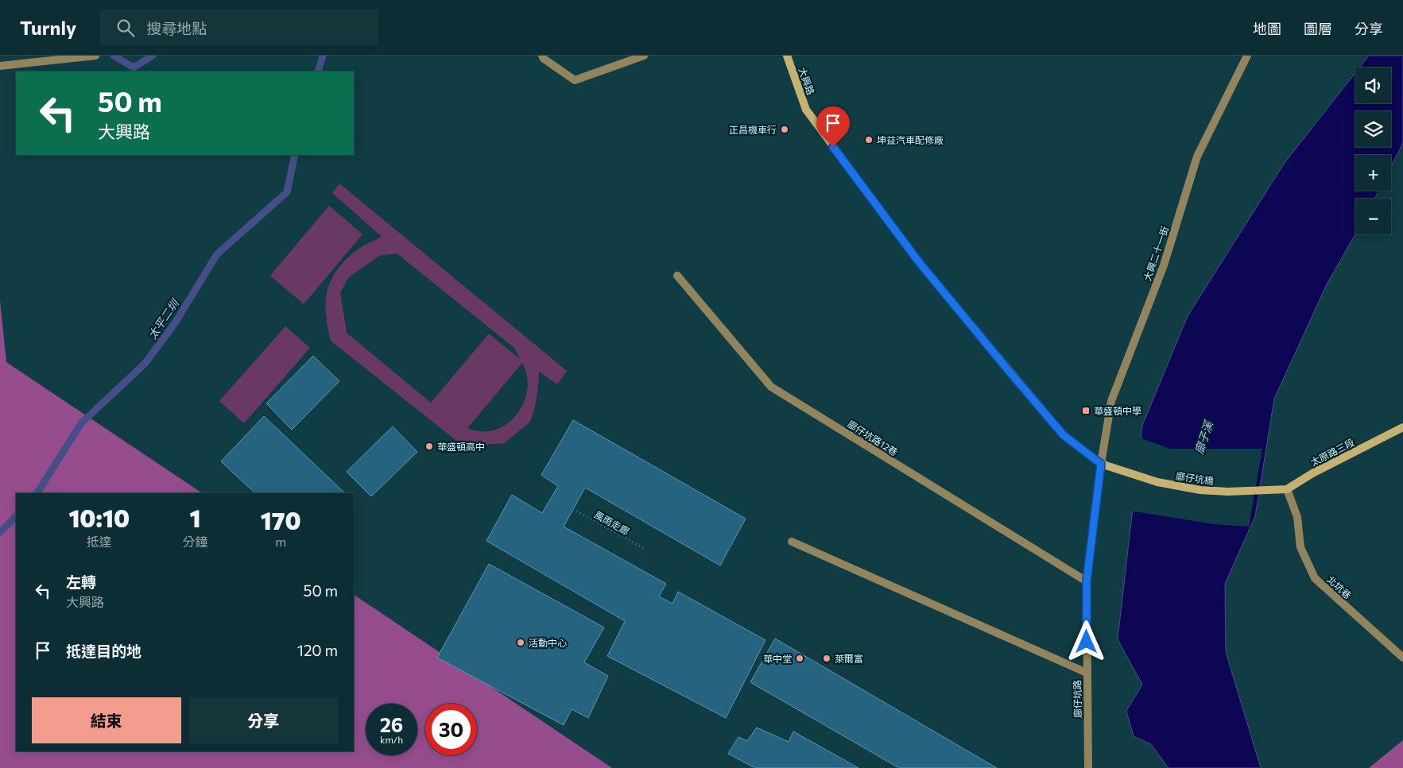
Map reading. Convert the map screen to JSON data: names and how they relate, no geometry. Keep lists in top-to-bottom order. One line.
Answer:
{"streets":{"main road":["大興路","太原路三段","廍仔坑橋"],"street":["大興二十一街","廍仔坑路12巷","北坑巷","廍仔坑路"],"path":["風雨走廊"]},"crossings":[["大興路","大興二十一街"],["大興路","廍仔坑橋"],["大興路","廍仔坑路"],["大興二十一街","廍仔坑路"],["廍仔坑路12巷","廍仔坑路"],["太原路三段","廍仔坑橋"],["太原路三段","北坑巷"],["廍仔坑橋","北坑巷"]],"water":["太平二圳","廍子溪"],"places":{"other":["正昌機車行","坤益汽車配修廠","華盛頓高中","活動中心","華中堂","萊爾富"],"transit":["華盛頓中學"]},"page":{"header":"Turnly","search":"搜尋地點","nav":["地圖","圖層","分享"],"map_buttons":["+","−"],"turn":["50 m","大興路"],"eta":["10:10","抵達","1","分鐘","170","m"],"list":[{"name":"左轉","note":"大興路","value":"50 m"},{"name":"抵達目的地","value":"120 m"}],"buttons":["結束","分享"],"speed":"26 km/h","limit":"30"}}
